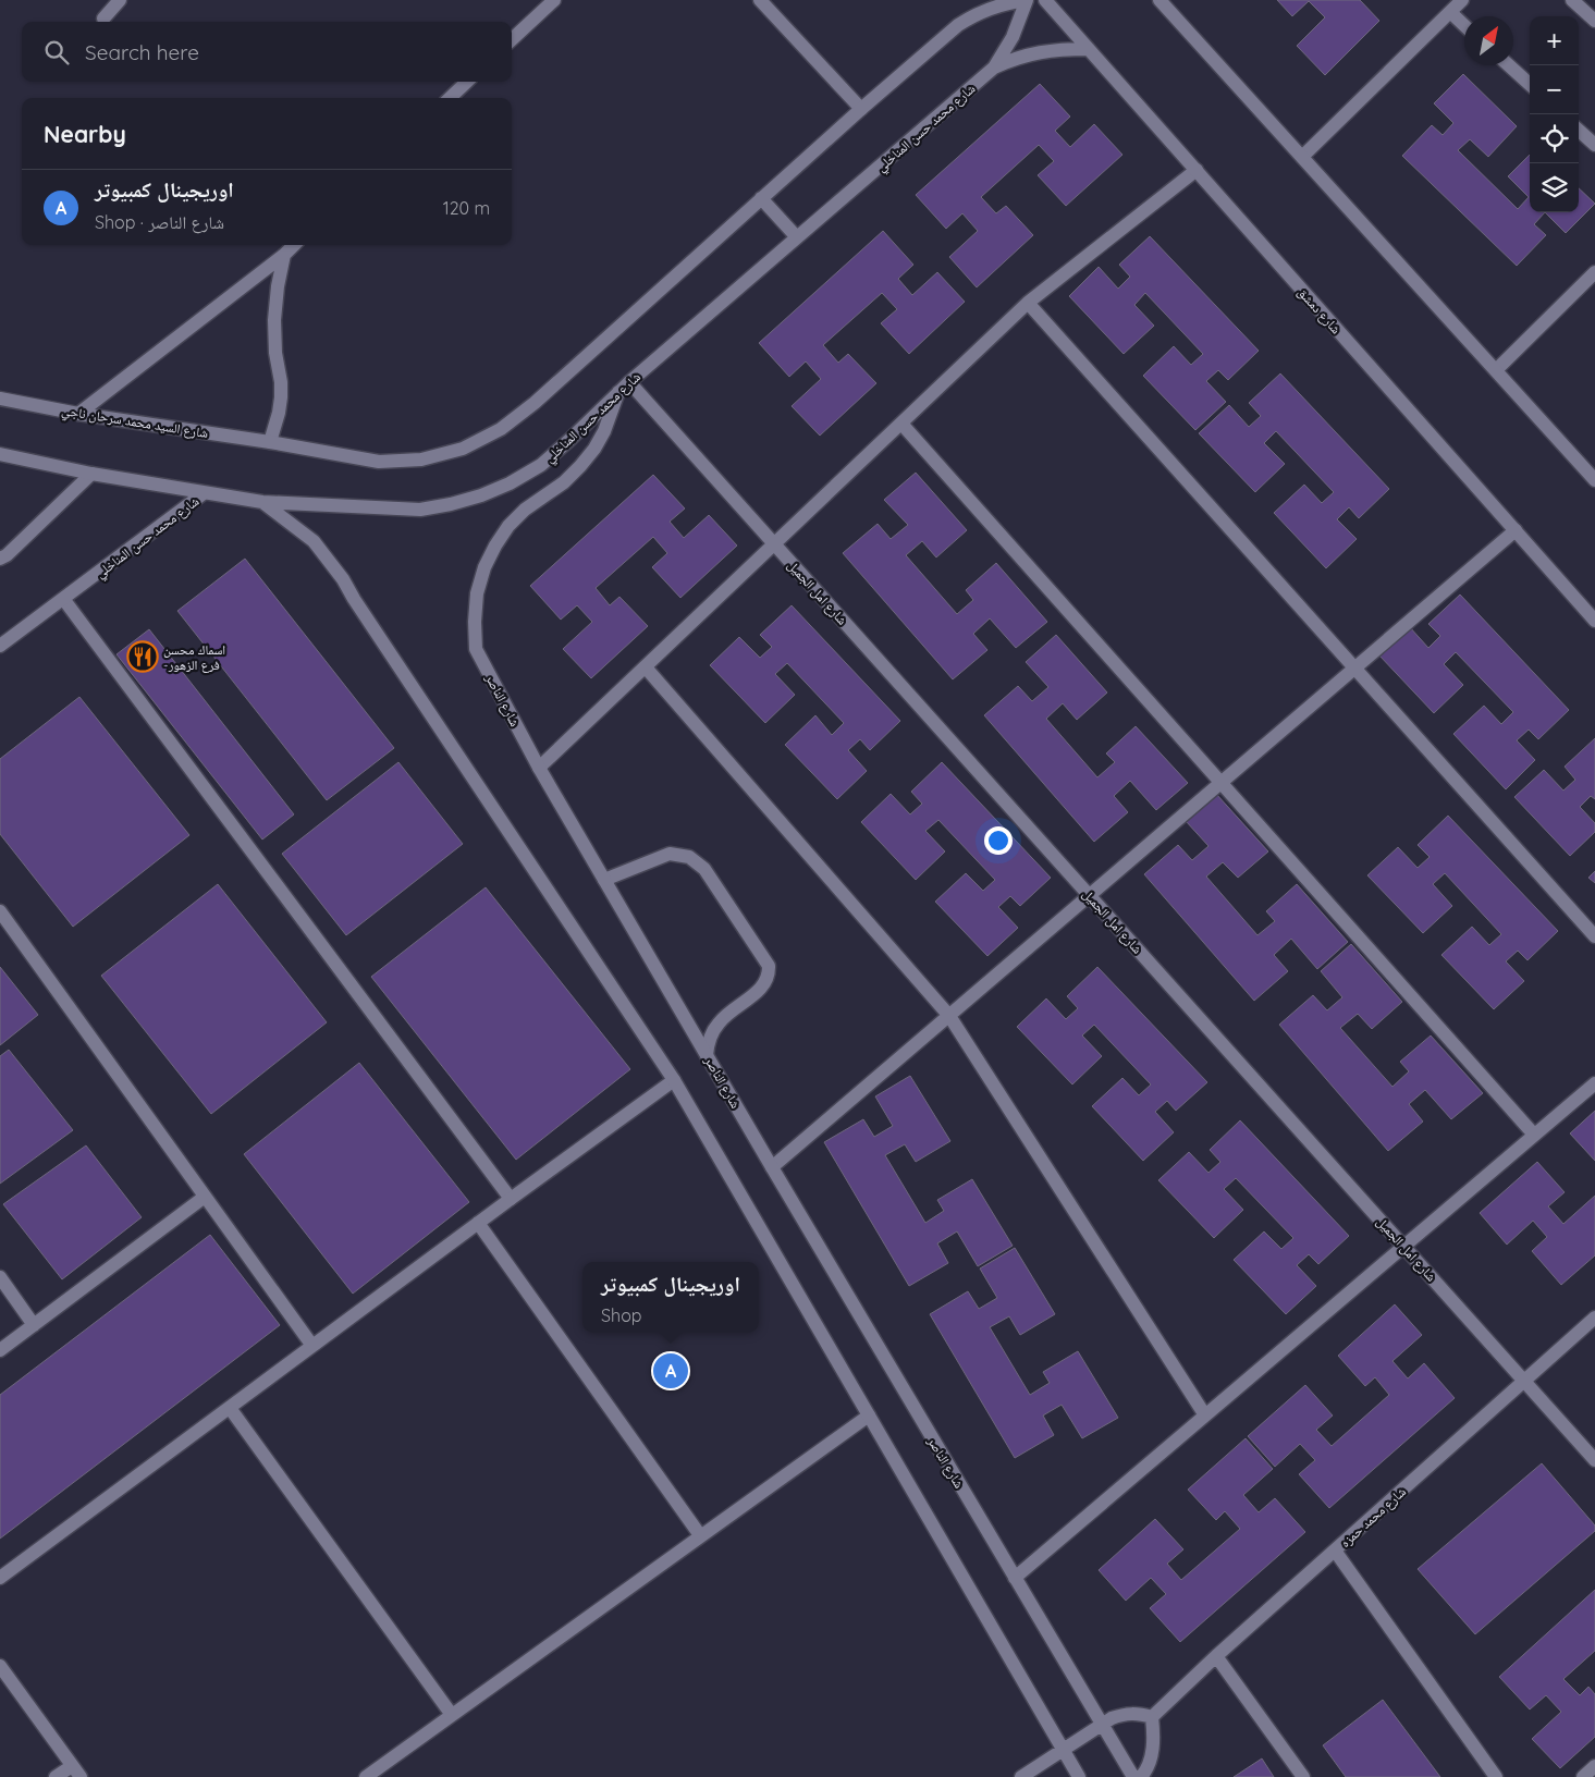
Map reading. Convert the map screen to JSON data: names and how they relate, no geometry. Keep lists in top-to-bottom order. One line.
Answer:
{"streets":{"street":["شارع محمد حسن المناخلي","شارع دمشق","شارع السيد محمد سرحان ناجي","شارع امل الجميل","شارع الناصر","شارع محمد حمزه"]},"crossings":[["شارع محمد حسن المناخلي","شارع السيد محمد سرحان ناجي"],["شارع محمد حسن المناخلي","شارع امل الجميل"],["شارع محمد حسن المناخلي","شارع الناصر"],["شارع امل الجميل","شارع محمد حمزه"]],"places":{"restaurant":["اسماك محسن -فرع الزهور"]},"north":"top right","page":{"map_buttons":["+","−"],"search":"Search here","heading":"Nearby","list":[{"mark":"A","name":"اوريجينال كمبيوتر","note":"Shop · شارع الناصر","value":"120 m"}],"popup":["اوريجينال كمبيوتر","Shop"],"pins":"A"}}
